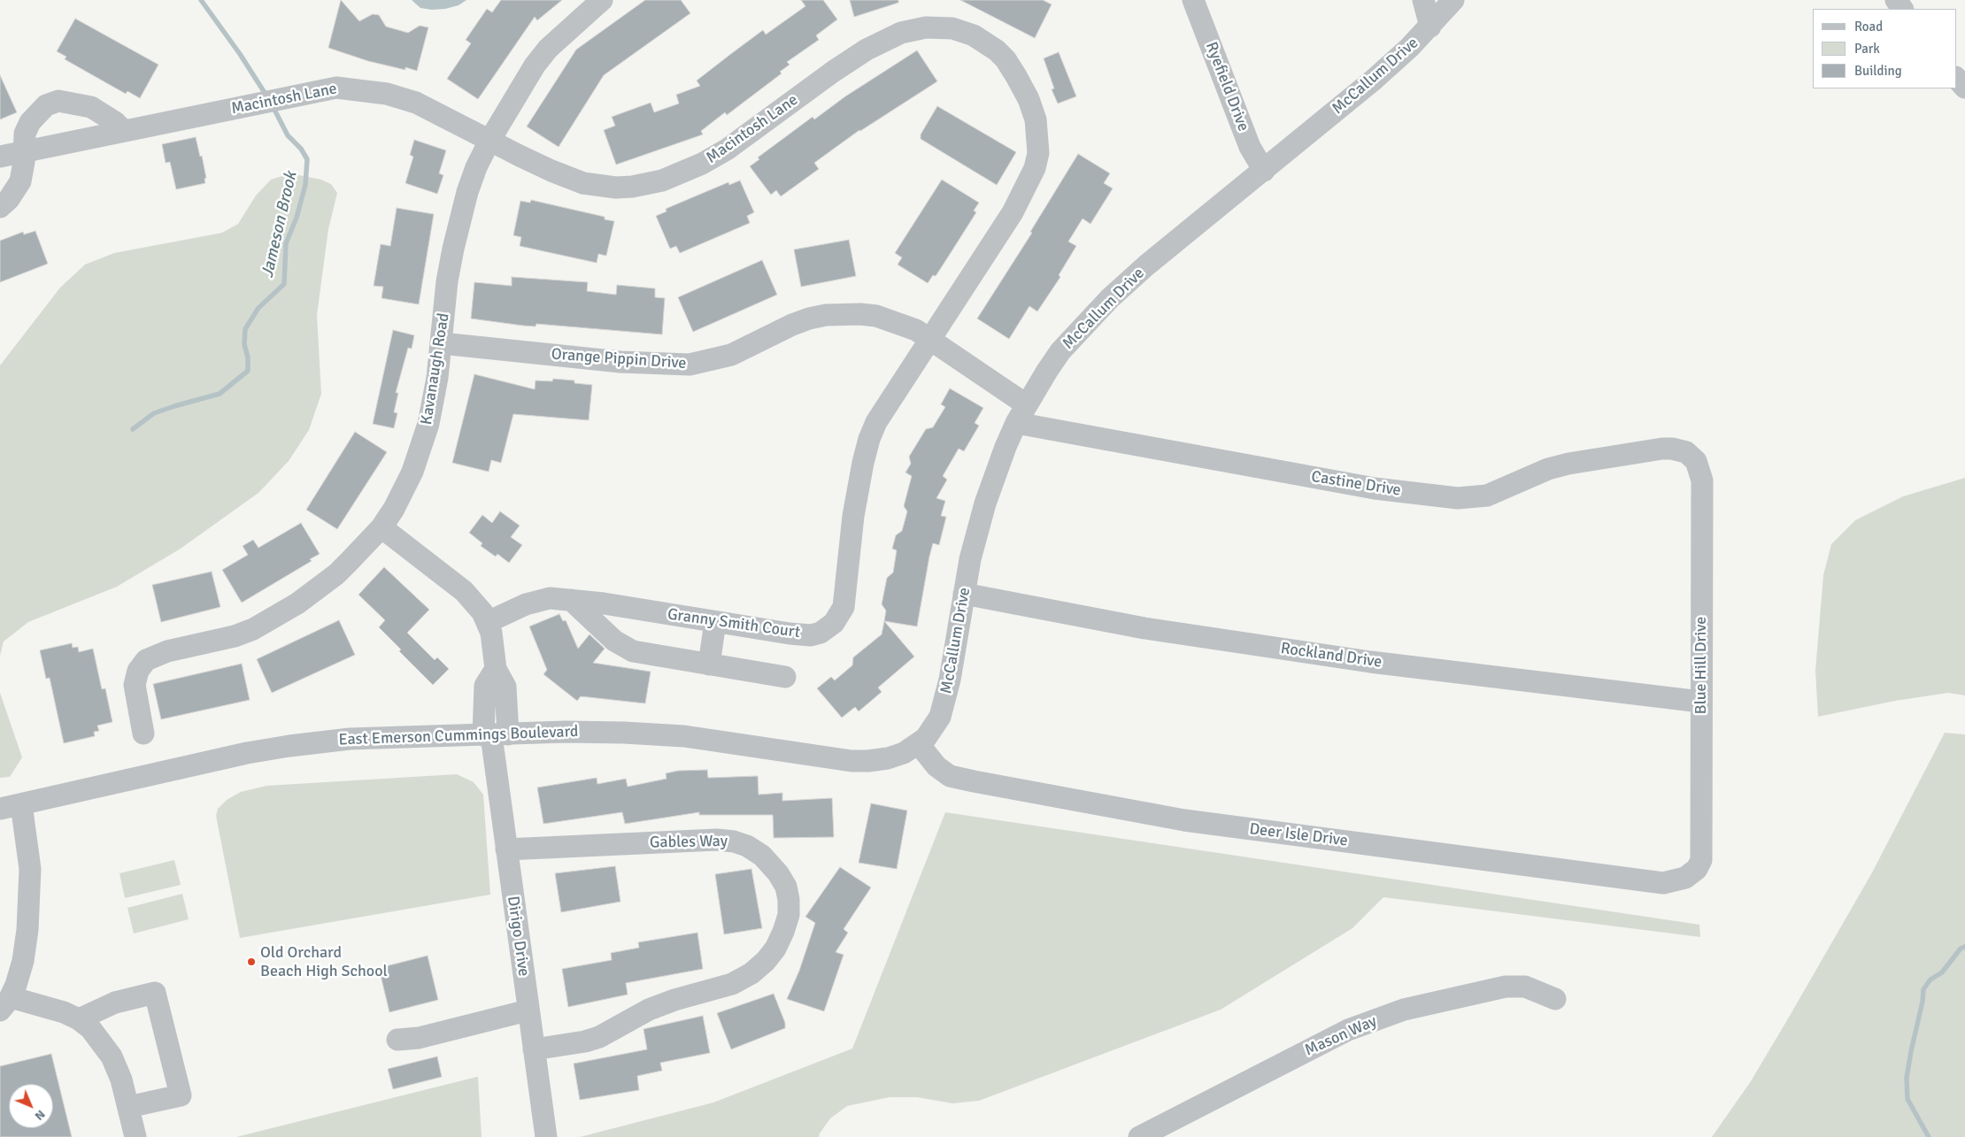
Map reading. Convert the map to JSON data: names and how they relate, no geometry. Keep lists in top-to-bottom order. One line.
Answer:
{"streets":{"street":["McCallum Drive","Ryefield Drive","Macintosh Lane","Orange Pippin Drive","Kavanaugh Road","Castine Drive","Granny Smith Court","Rockland Drive","Blue Hill Drive","East Emerson Cummings Boulevard","Deer Isle Drive","Gables Way","Dirigo Drive","Mason Way"]},"crossings":[["McCallum Drive","Ryefield Drive"],["McCallum Drive","Orange Pippin Drive"],["McCallum Drive","Castine Drive"],["McCallum Drive","Rockland Drive"],["McCallum Drive","East Emerson Cummings Boulevard"],["McCallum Drive","Deer Isle Drive"],["Macintosh Lane","Orange Pippin Drive"],["Macintosh Lane","Kavanaugh Road"],["Macintosh Lane","Granny Smith Court"],["Orange Pippin Drive","Kavanaugh Road"],["Orange Pippin Drive","Castine Drive"],["Orange Pippin Drive","Granny Smith Court"],["Castine Drive","Blue Hill Drive"],["Granny Smith Court","Dirigo Drive"],["Rockland Drive","Blue Hill Drive"],["Blue Hill Drive","Deer Isle Drive"],["East Emerson Cummings Boulevard","Deer Isle Drive"],["East Emerson Cummings Boulevard","Dirigo Drive"],["Gables Way","Dirigo Drive"]],"water":["Jameson Brook"],"places":["Old Orchard Beach High School"],"legend":["Road","Park","Building"],"north":"bottom right"}
